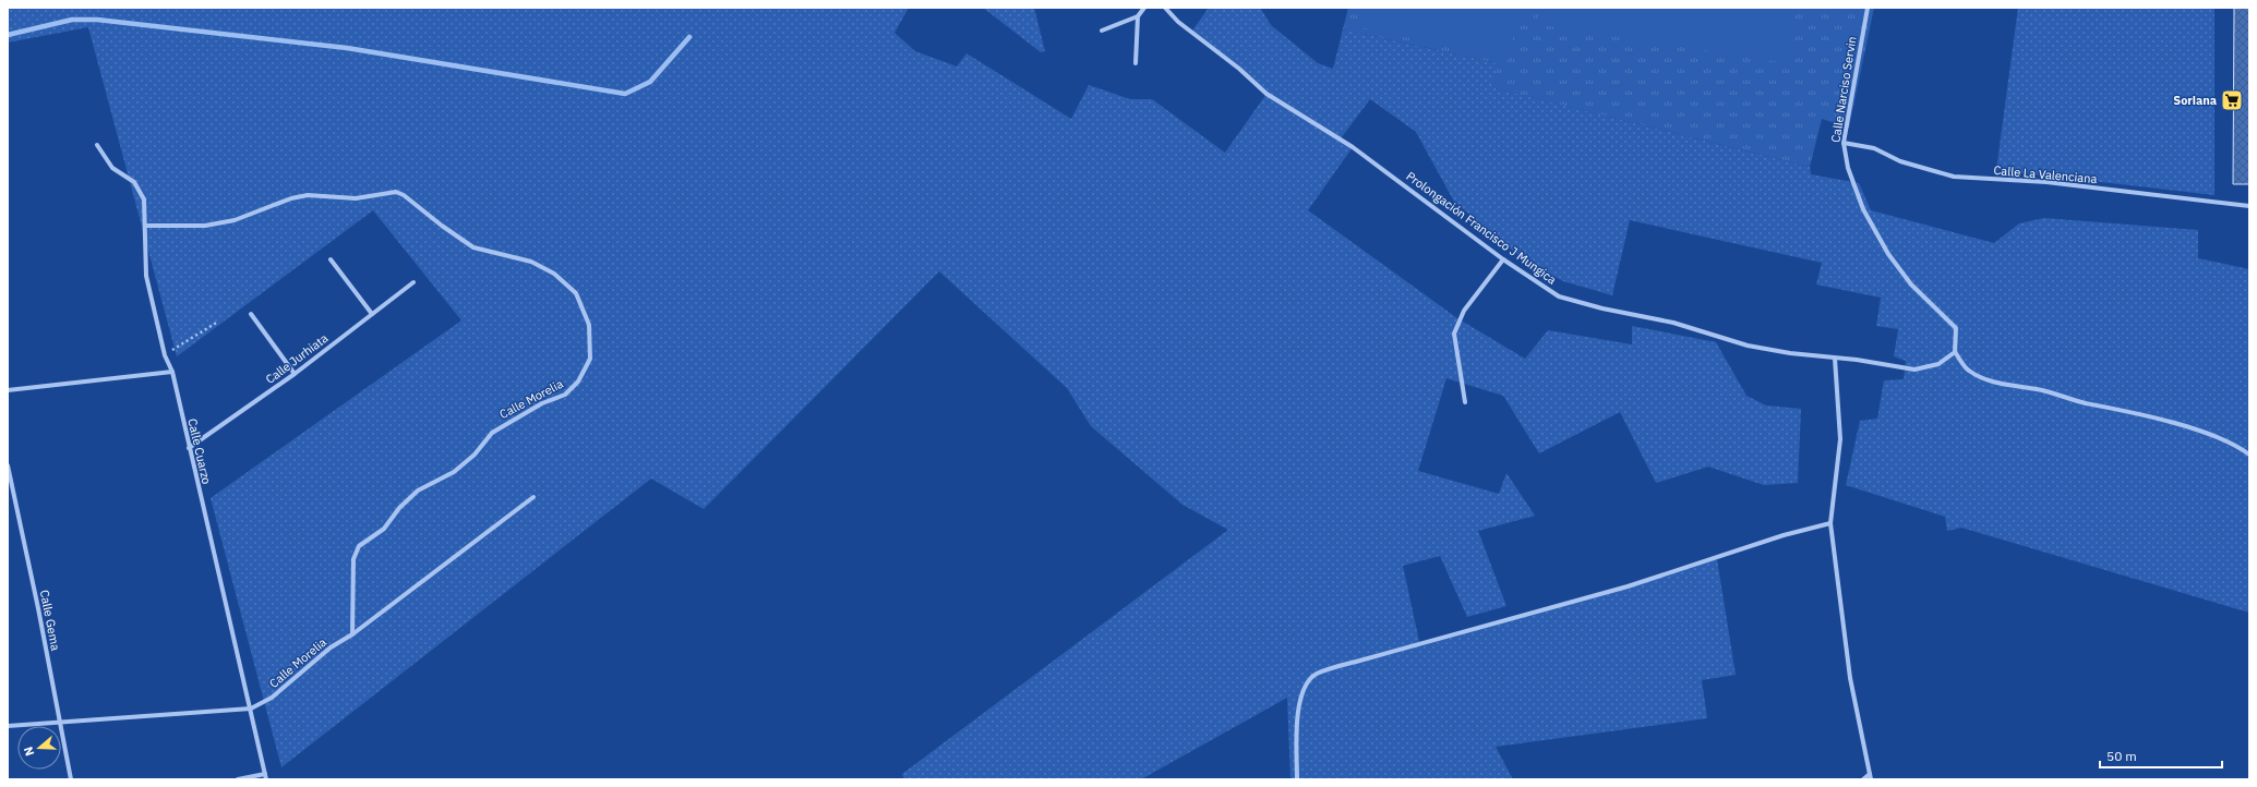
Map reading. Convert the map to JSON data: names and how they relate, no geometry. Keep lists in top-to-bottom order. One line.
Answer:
{"streets":{"street":["Calle Narciso Servin","Calle La Valenciana","Prolongación Francisco J Mungica","Calle Jurhiata","Calle Morelia","Calle Cuarzo","Calle Gema"]},"crossings":[["Calle Narciso Servin","Calle La Valenciana"],["Calle Jurhiata","Calle Cuarzo"],["Calle Morelia","Calle Cuarzo"],["Calle Morelia","Calle Gema"]],"places":{"supermarket":["Soriana"]},"scale_bar":"50 m","north":"left"}
